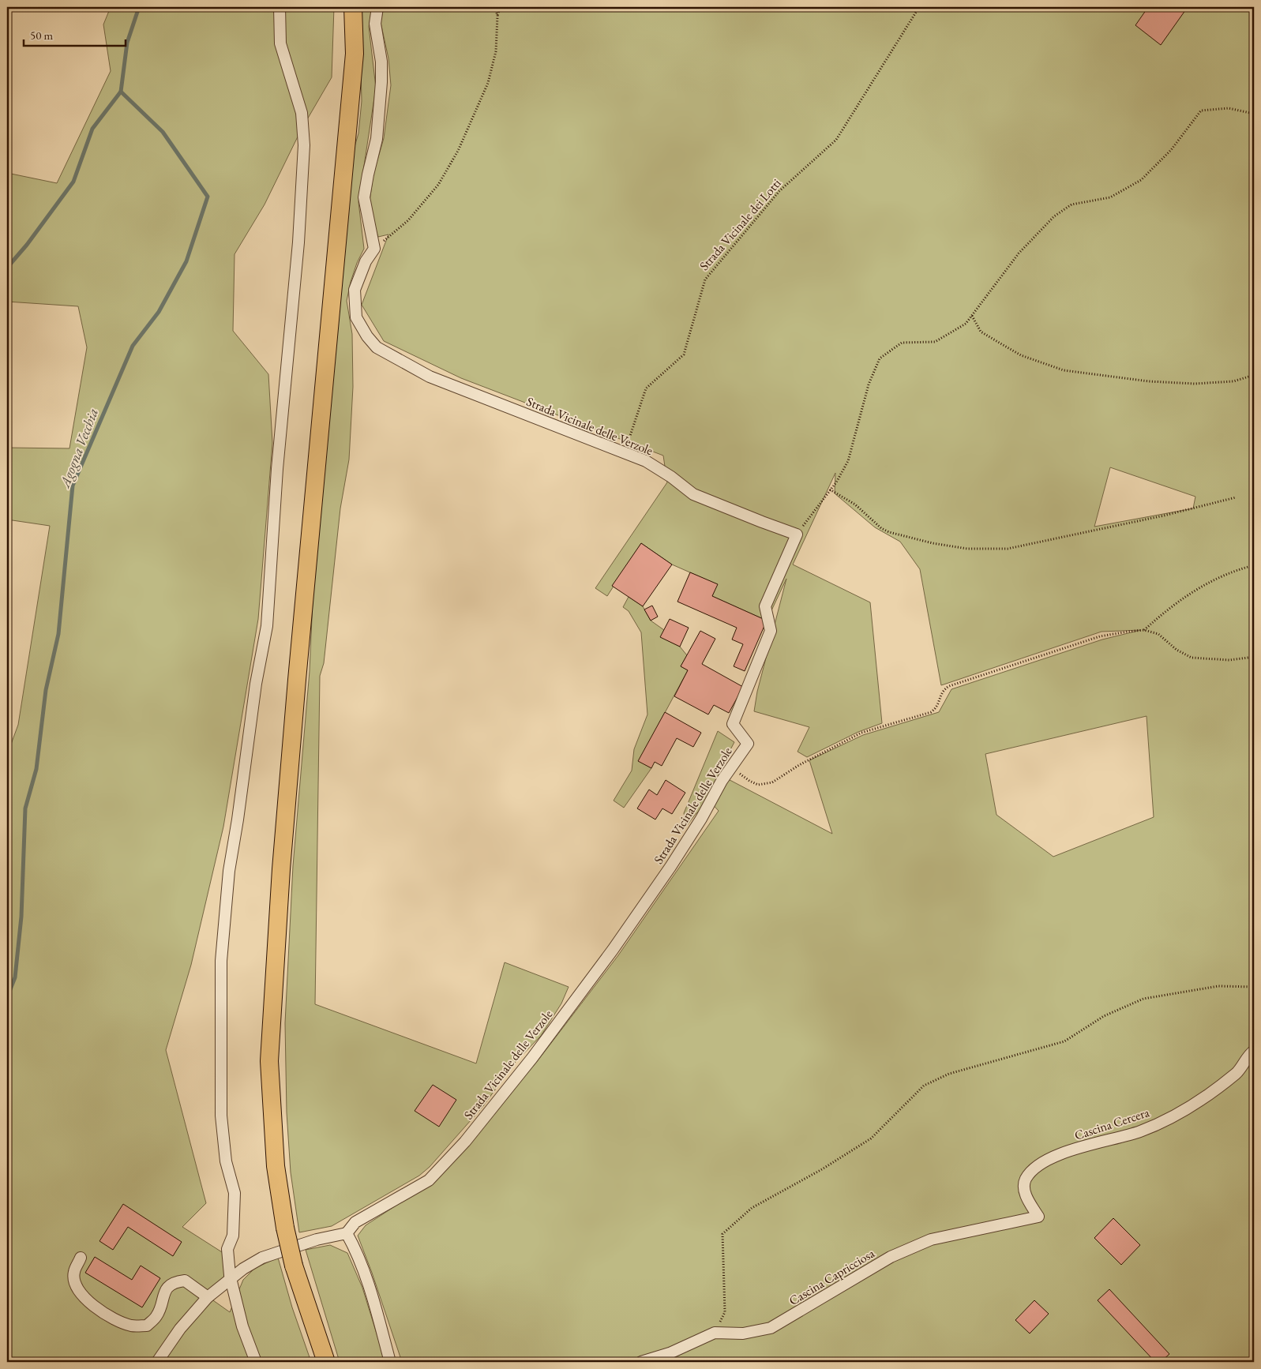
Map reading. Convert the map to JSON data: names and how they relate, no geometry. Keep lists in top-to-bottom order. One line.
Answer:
{"streets":{"street":["Strada Vicinale delle Verzole","Cascina Cercera","Cascina Capricciosa"],"path":["Strada Vicinale dei Lotti"]},"crossings":[["Strada Vicinale dei Lotti","Strada Vicinale delle Verzole"],["Cascina Cercera","Cascina Capricciosa"]],"water":["Agogna Vecchia"],"scale_bar":"50 m"}
